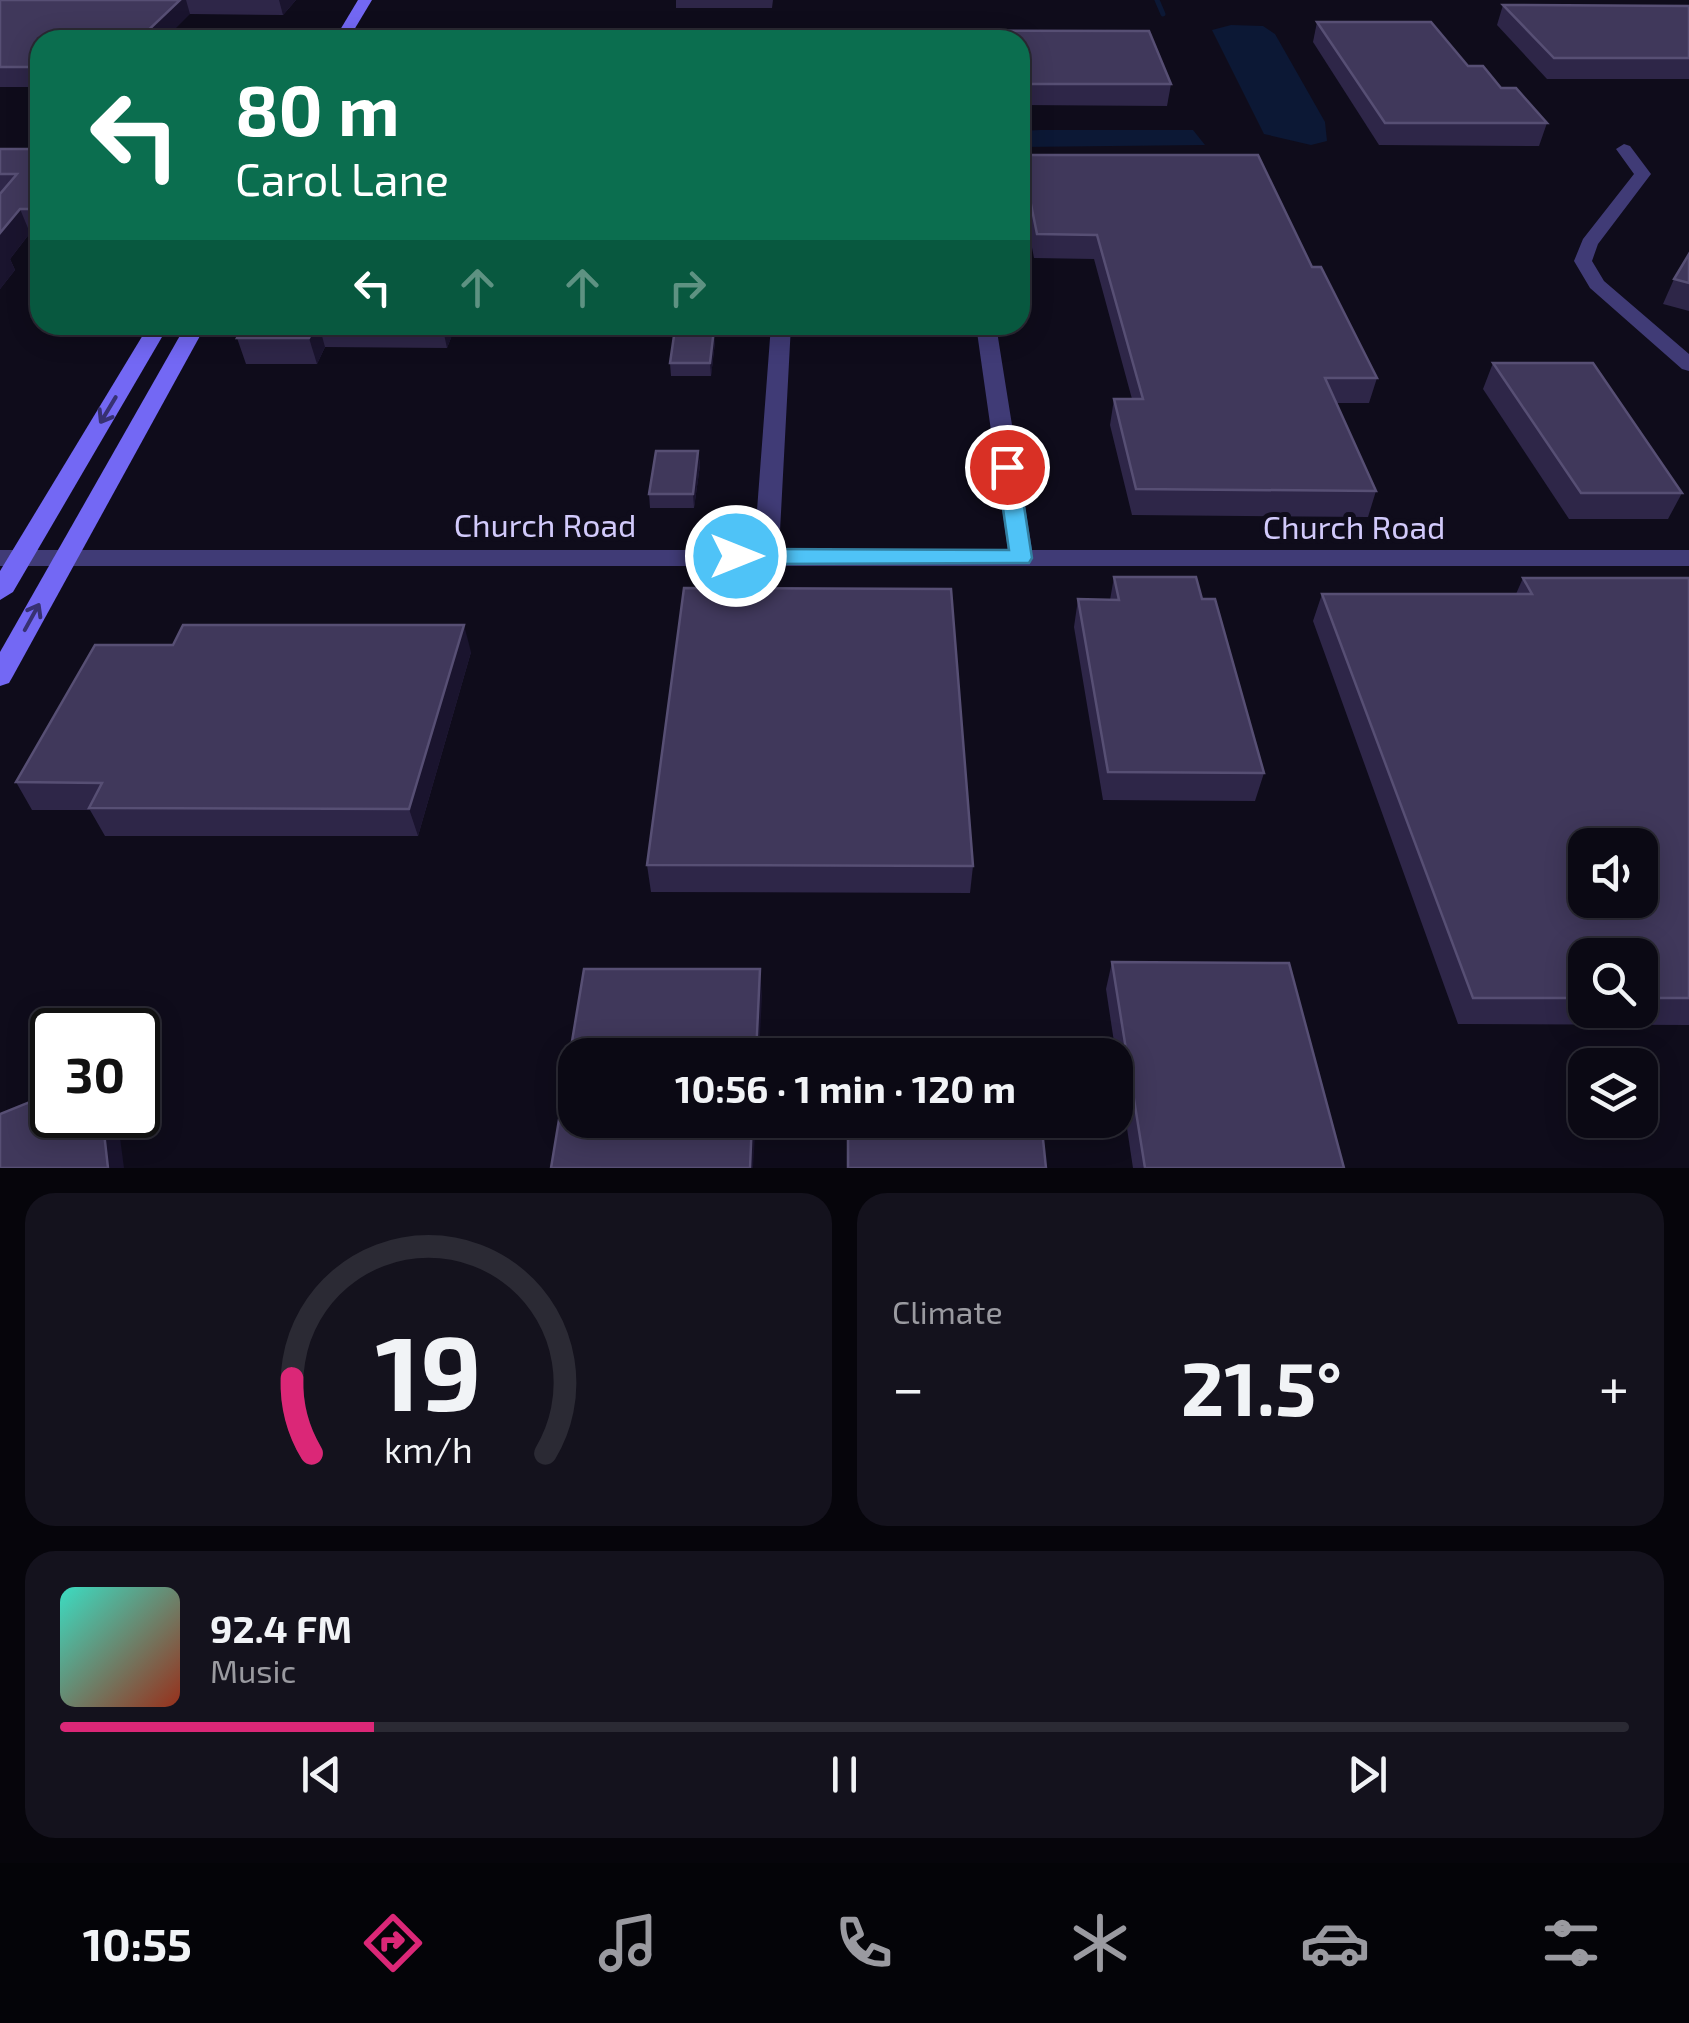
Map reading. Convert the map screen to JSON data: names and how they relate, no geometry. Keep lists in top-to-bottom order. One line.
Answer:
{"streets":{"street":["Church Road"]},"page":{"turn":["80 m","Carol Lane"],"limit":"30","trip":"10:56 · 1 min · 120 m","tile":"Climate","heat":["−","21.5°","+"],"song":["92.4 FM","Music"],"tabs":"10:55","gauge":["19","km/h"]}}
